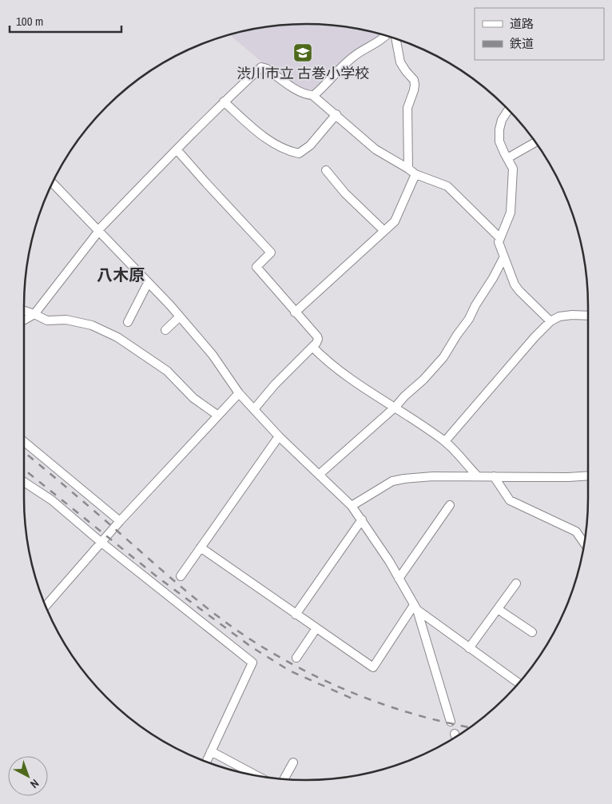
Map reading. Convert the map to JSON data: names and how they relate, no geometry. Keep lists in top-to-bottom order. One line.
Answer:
{"districts":["八木原"],"places":{"school or university":["渋川市立 古巻小学校"]},"legend":["道路","鉄道"],"scale_bar":"100 m","north":"bottom right"}
